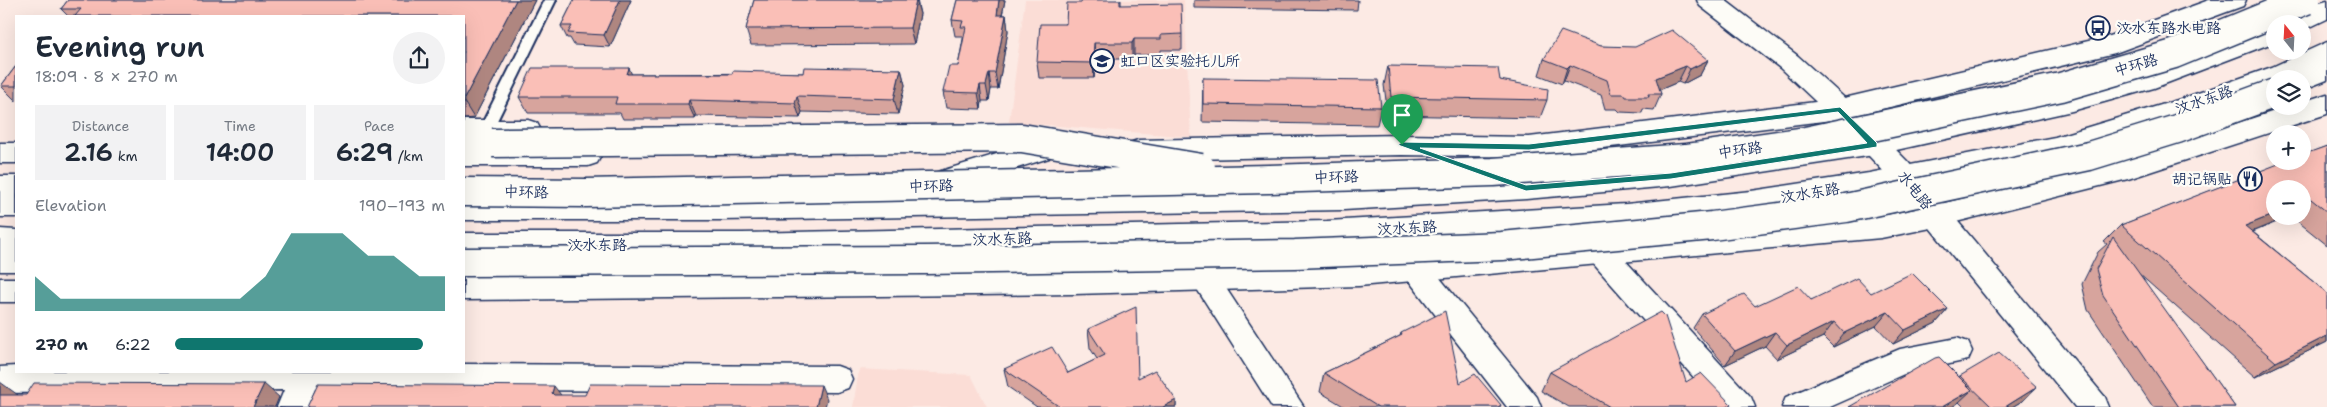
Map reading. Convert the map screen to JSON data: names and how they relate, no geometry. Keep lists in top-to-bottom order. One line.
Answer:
{"streets":{"main road":["中环路","汶水东路","水电路"]},"crossings":[["汶水东路","水电路"]],"places":{"bus stop":["汶水东路水电路"],"school or university":["虹口区实验托儿所"],"restaurant":["胡记锅贴"]},"north":"top","page":{"map_buttons":["+","−"],"heading":["Evening run","18:09 · 8 × 270 m"],"stats":[["Distance","2.16 km"],["Time","14:00"],["Pace","6:29 /km"]],"chart":["Elevation","190–193 m"],"list":[{"name":"270 m","note":"6:22"}]}}
